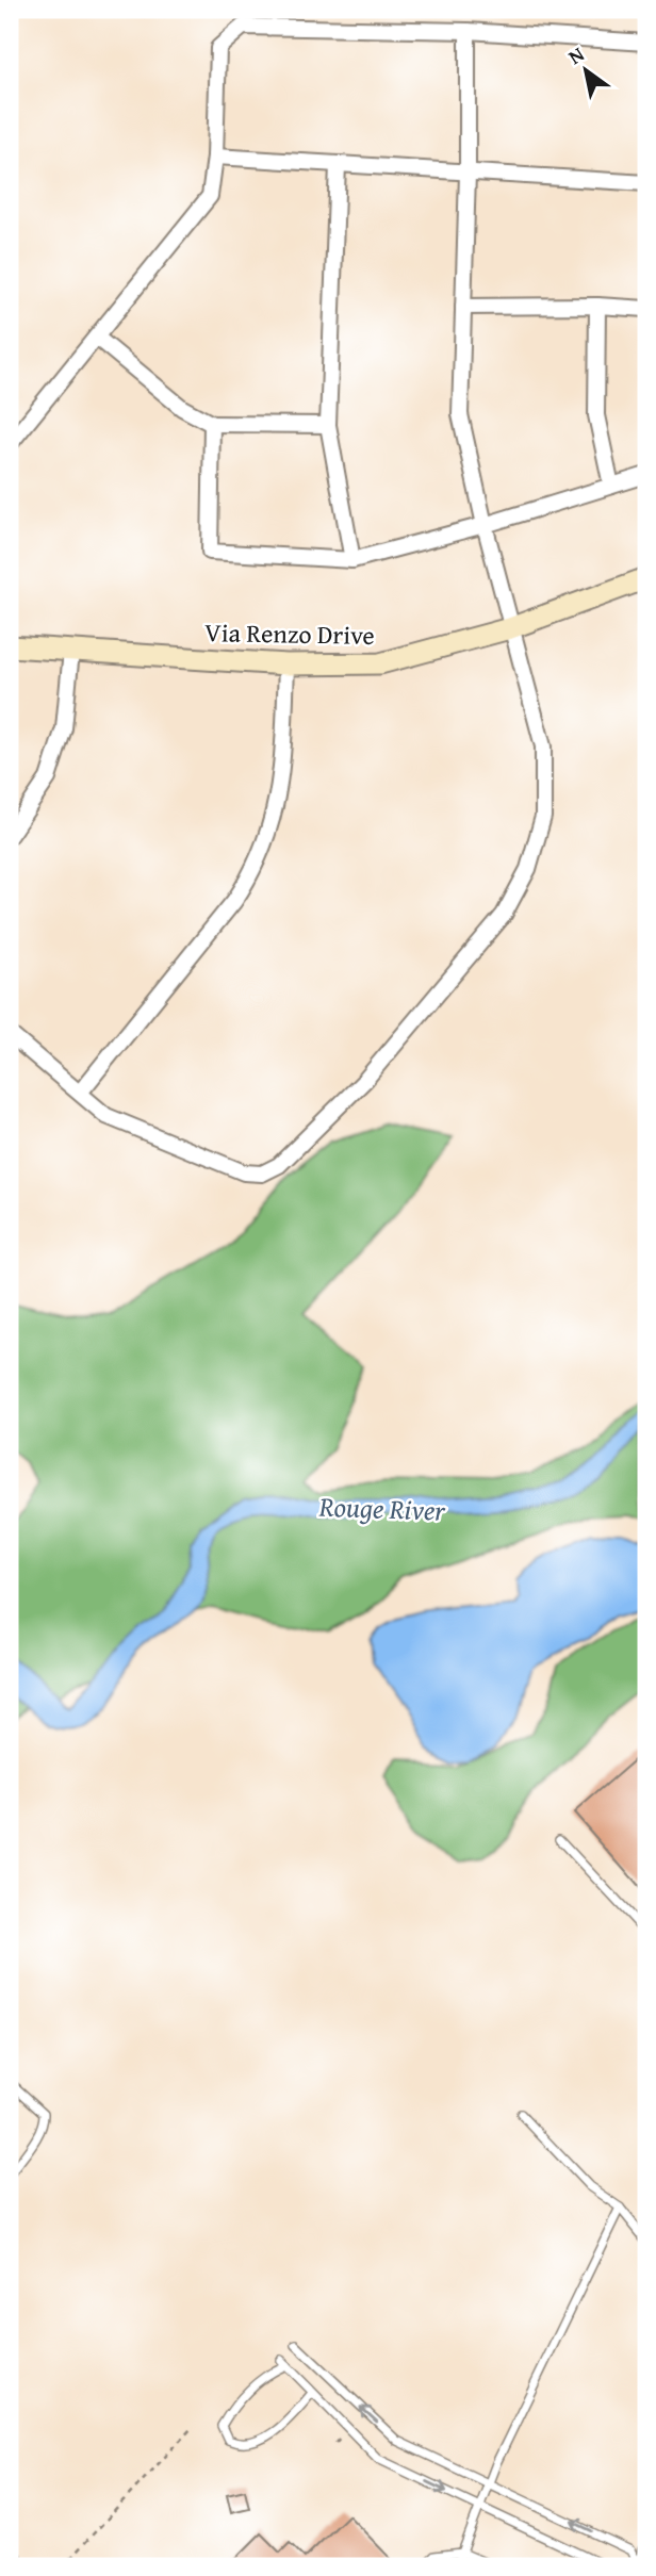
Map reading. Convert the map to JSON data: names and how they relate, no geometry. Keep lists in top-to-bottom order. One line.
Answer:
{"streets":{"street":["Via Renzo Drive"]},"water":["Rouge River"],"north":"top left"}
